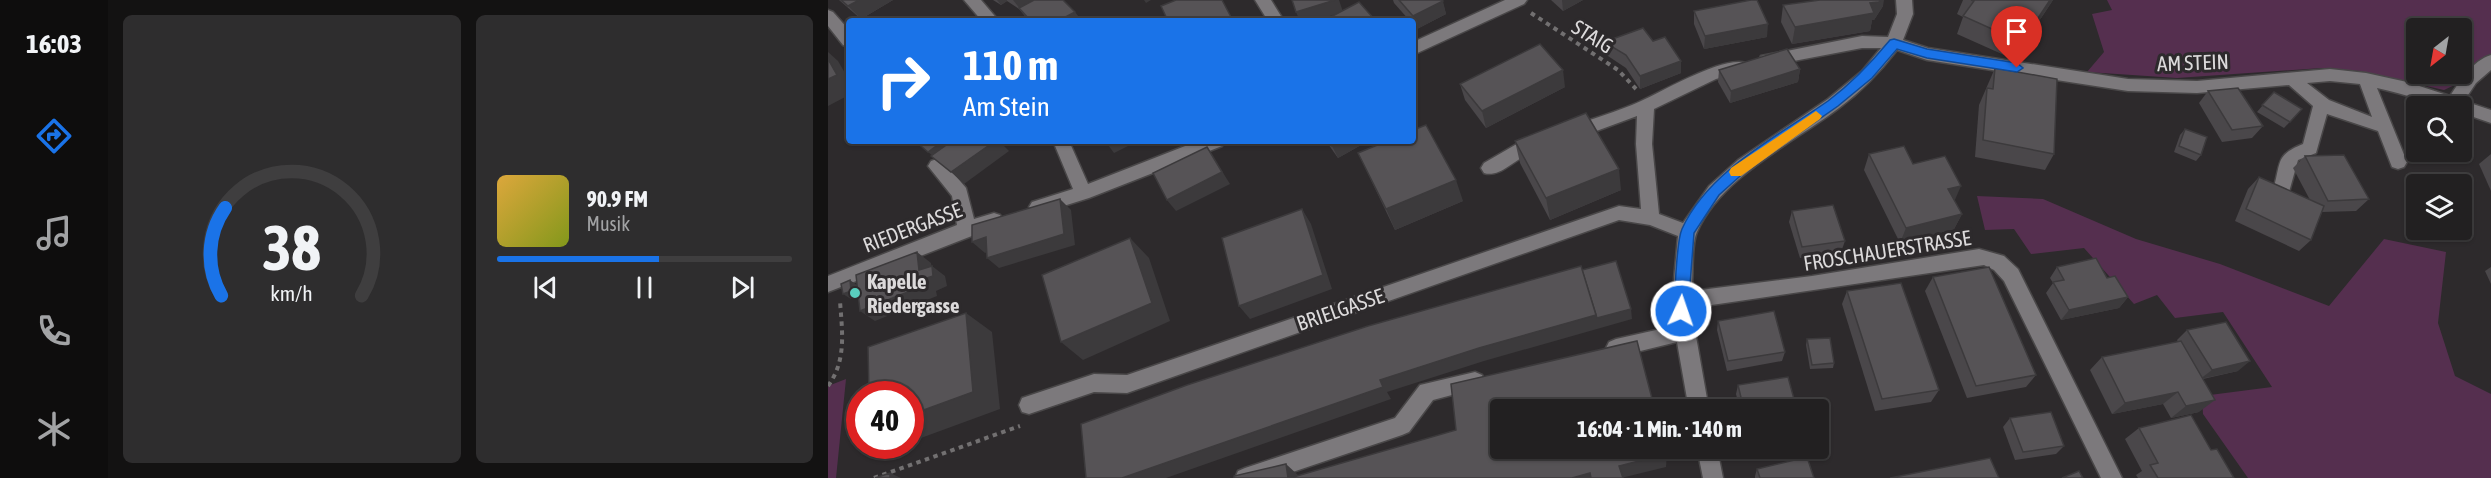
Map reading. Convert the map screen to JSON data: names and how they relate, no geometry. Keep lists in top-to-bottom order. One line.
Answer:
{"streets":{"street":["AM STEIN","RIEDERGASSE","FROSCHAUERSTRASSE","BRIELGASSE"],"path":["STAIG"]},"places":["Kapelle Riedergasse"],"north":"bottom left","page":{"tabs":"16:03","turn":["110 m","Am Stein"],"song":["90.9 FM","Musik"],"limit":"40","trip":"16:04 · 1 Min. · 140 m","gauge":["38","km/h"]}}
